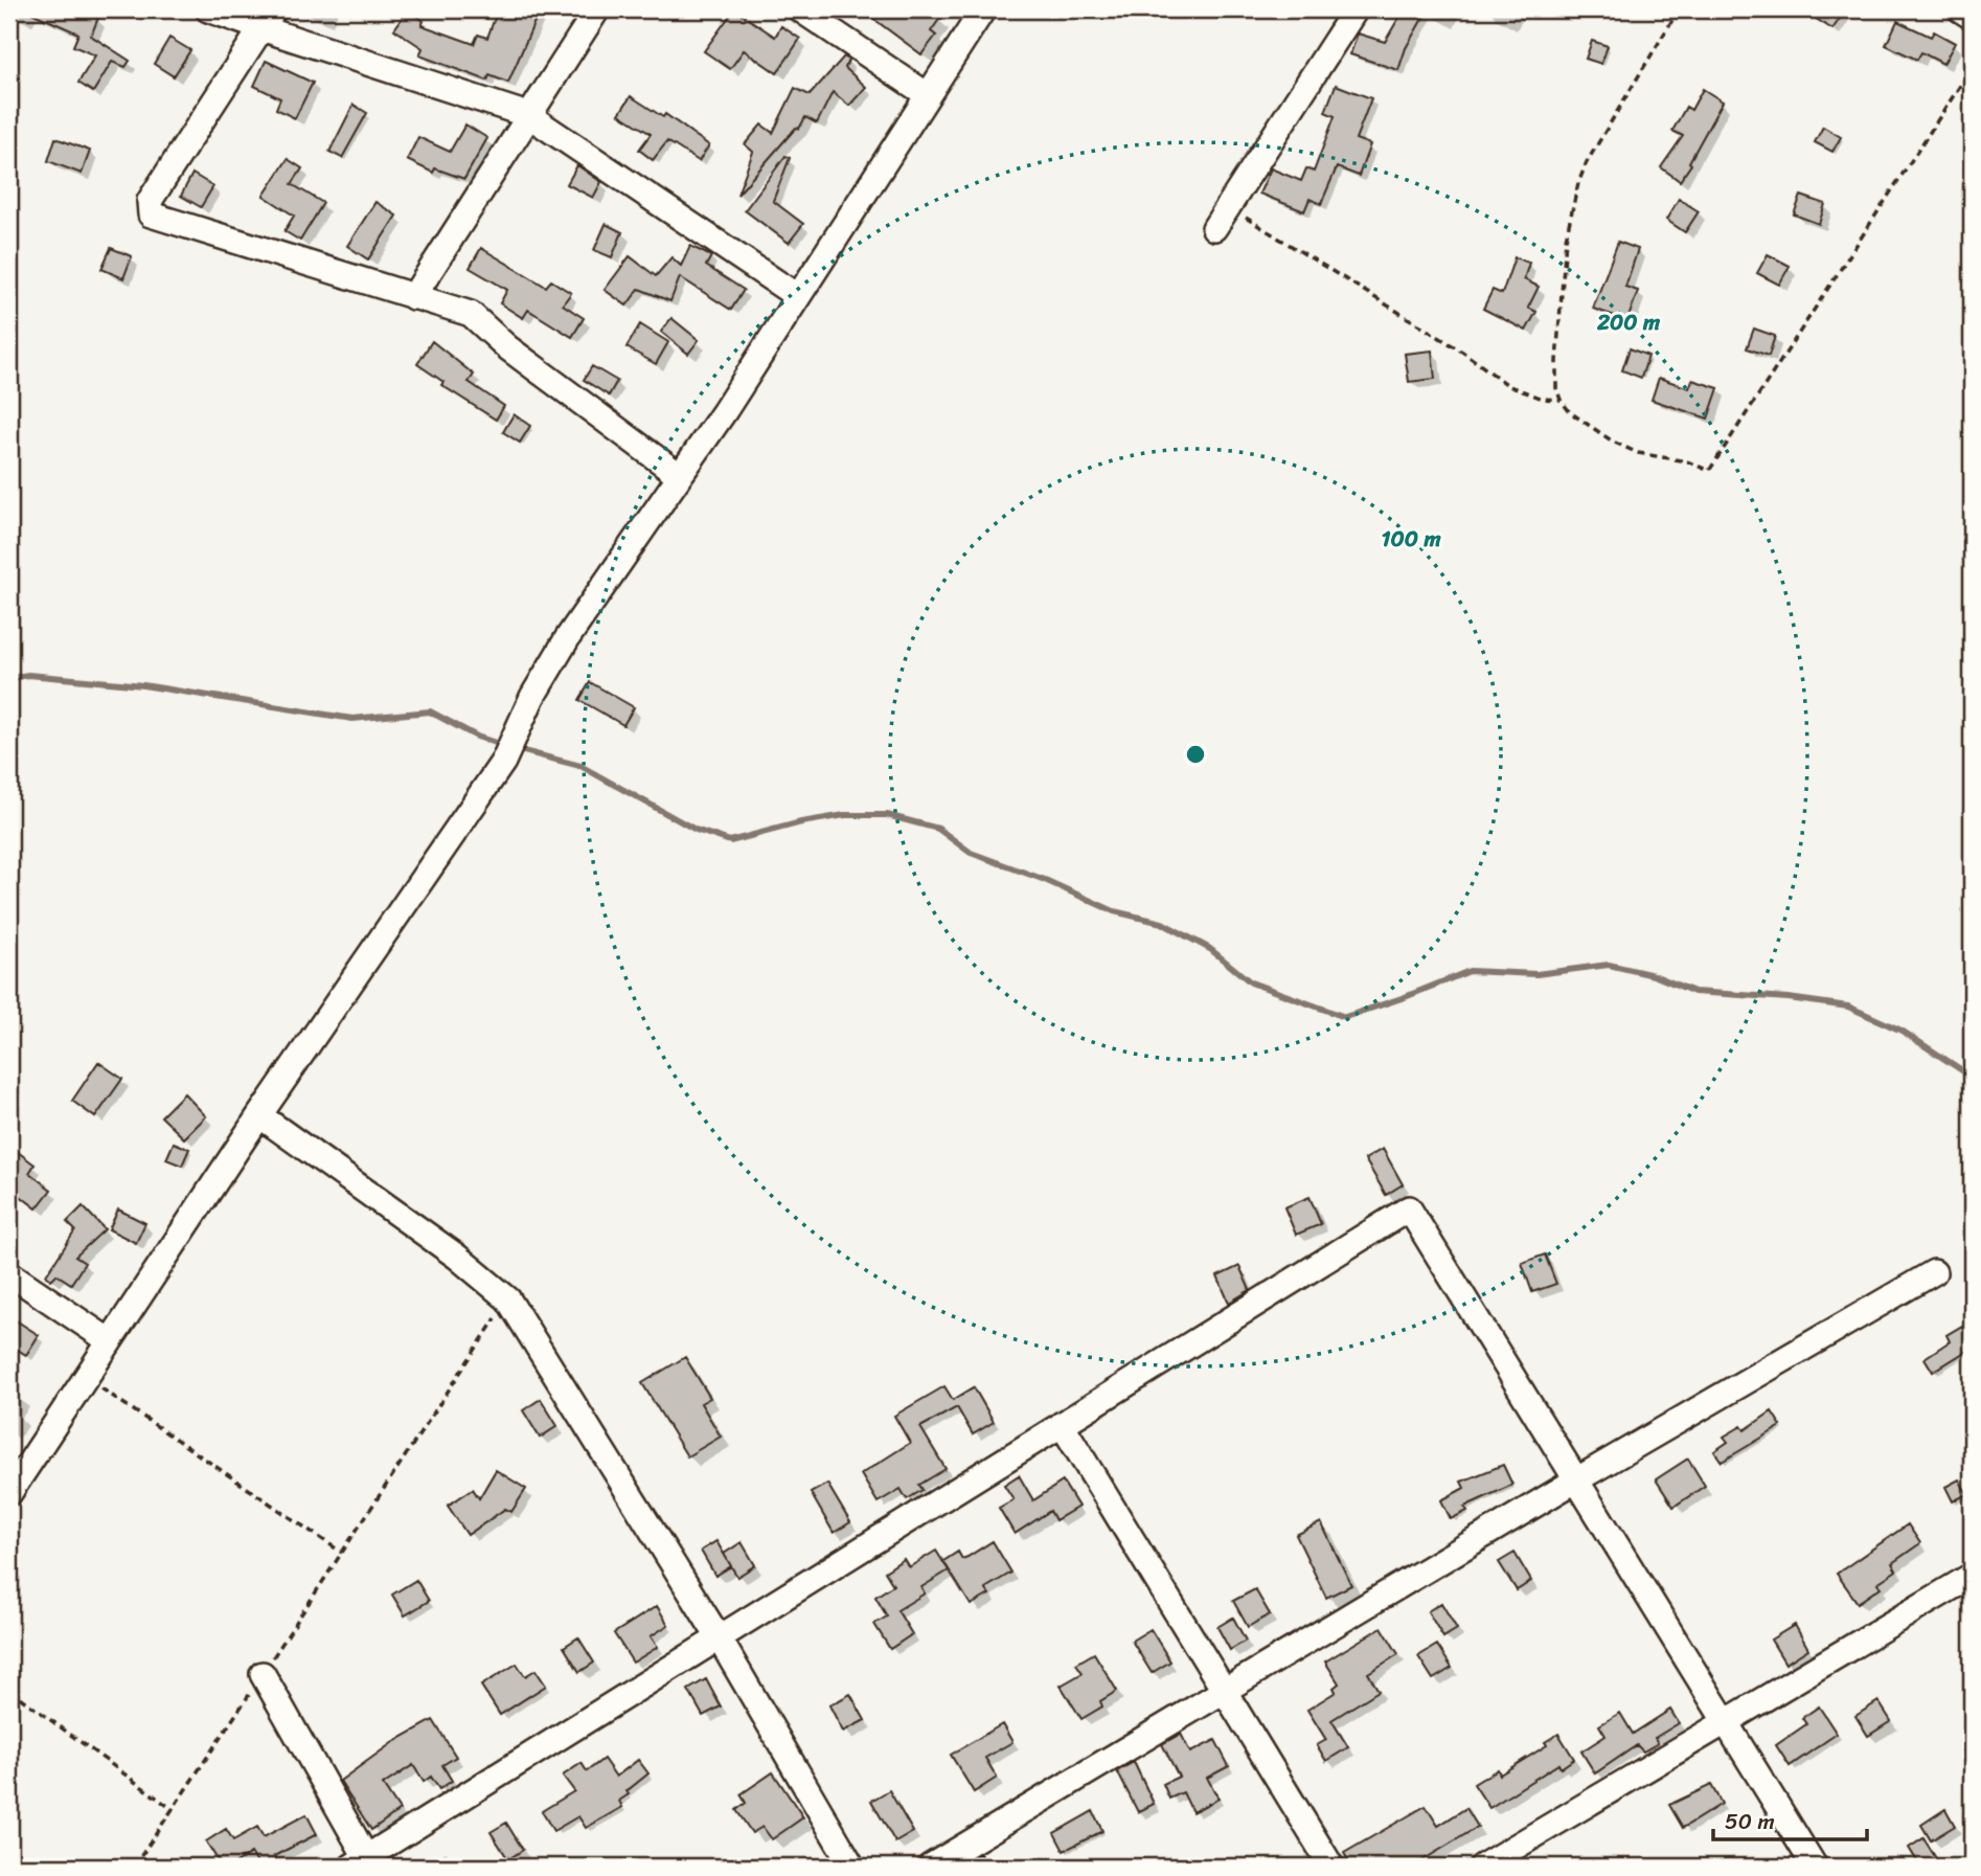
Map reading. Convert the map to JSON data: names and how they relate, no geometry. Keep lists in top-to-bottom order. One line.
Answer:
{"scale_bar":"50 m","rings":["200 m","100 m"]}
